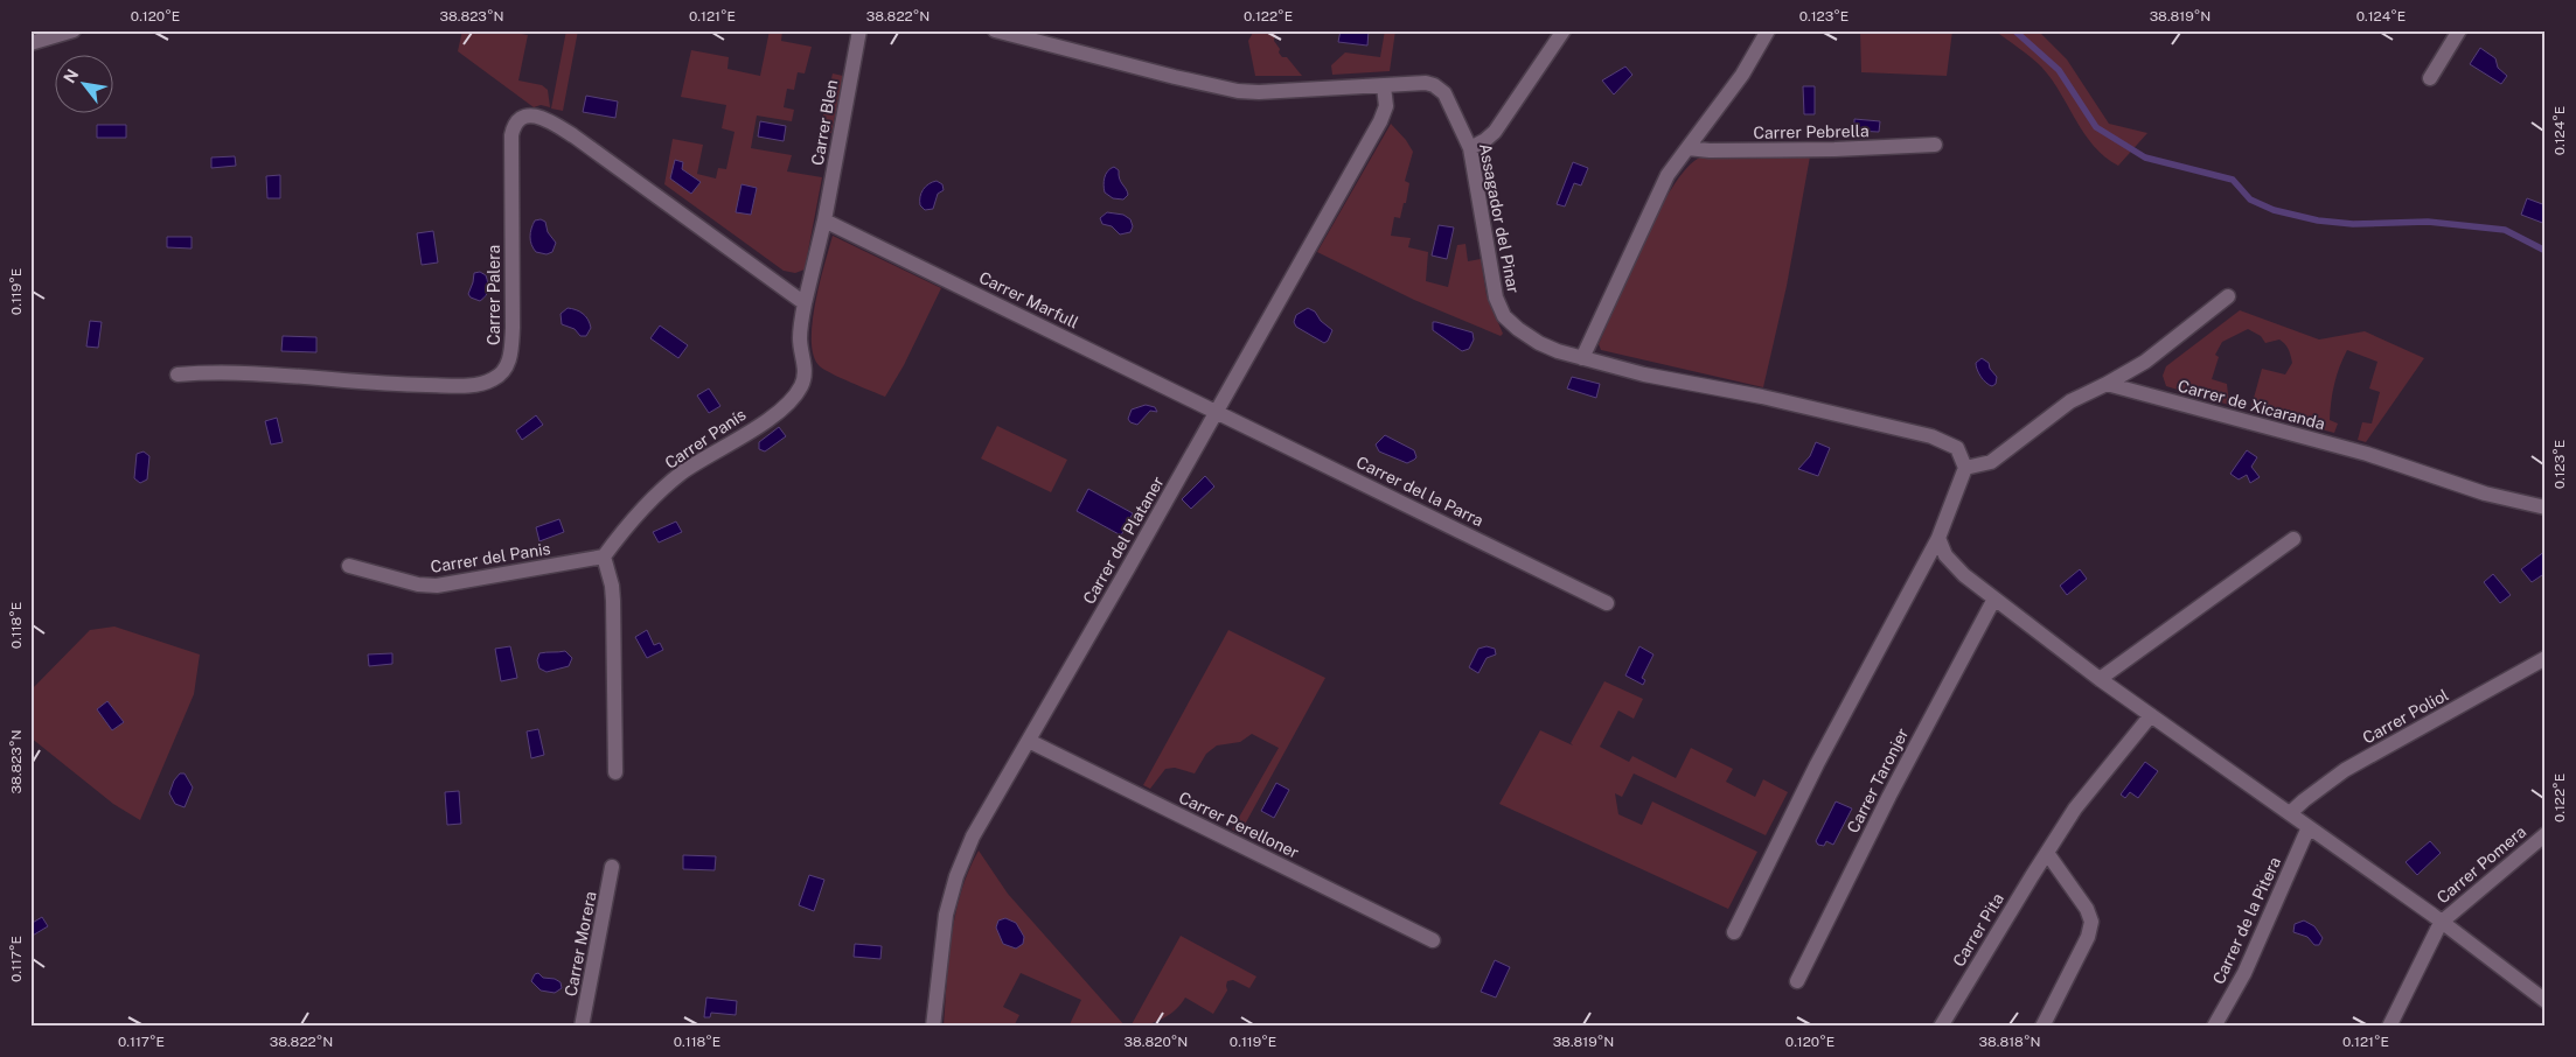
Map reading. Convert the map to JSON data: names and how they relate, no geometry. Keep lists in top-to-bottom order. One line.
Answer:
{"streets":{"street":["Carrer Blen","Carrer Pebrella","Assagador del Pinar","Carrer Palera","Carrer Marfull","Carrer de Xicaranda","Carrer Panís","Carrer del la Parra","Carrer del Plataner","Carrer del Panis","Carrer Poliol","Carrer Taronjer","Carrer Perelloner","Carrer Pomera","Carrer de la Pitera","Carrer Pita","Carrer Morera"]},"crossings":[["Carrer Blen","Carrer Palera"],["Carrer Blen","Carrer Marfull"],["Carrer Blen","Carrer Panís"],["Assagador del Pinar","Carrer del Plataner"],["Carrer Palera","Carrer Panís"],["Carrer Marfull","Carrer del la Parra"],["Carrer Marfull","Carrer del Plataner"],["Carrer Panís","Carrer del Panis"],["Carrer del la Parra","Carrer del Plataner"],["Carrer del Plataner","Carrer Perelloner"]],"north":"top left","coordinates":["0.120°E","38.823°N","0.121°E","38.822°N","0.122°E","0.123°E","38.819°N","0.124°E","0.119°E","0.118°E","0.117°E","38.820°N","38.818°N"]}
